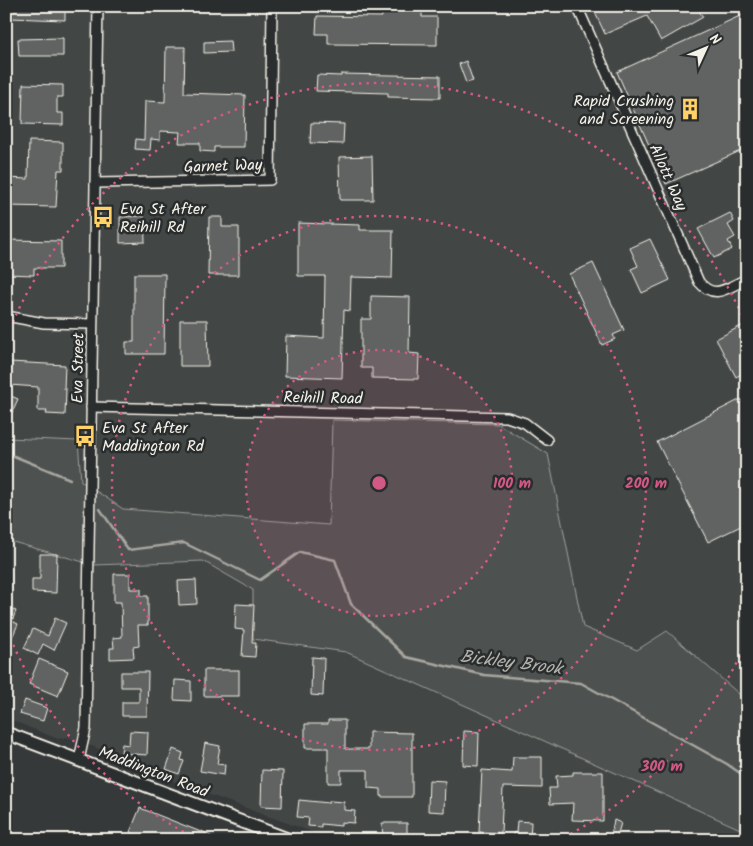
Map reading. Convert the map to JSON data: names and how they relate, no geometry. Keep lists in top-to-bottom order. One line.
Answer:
{"streets":{"main road":["Maddington Road"],"street":["Garnet Way","Allott Way","Eva Street","Reihill Road"]},"crossings":[["Garnet Way","Eva Street"],["Eva Street","Reihill Road"],["Eva Street","Maddington Road"]],"water":["Bickley Brook"],"places":{"building":["Rapid Crushing and Screening"],"bus stop":["Eva St After Reihill Rd","Eva St After Maddington Rd"]},"north":"top right","rings":["100 m","200 m","300 m"]}
